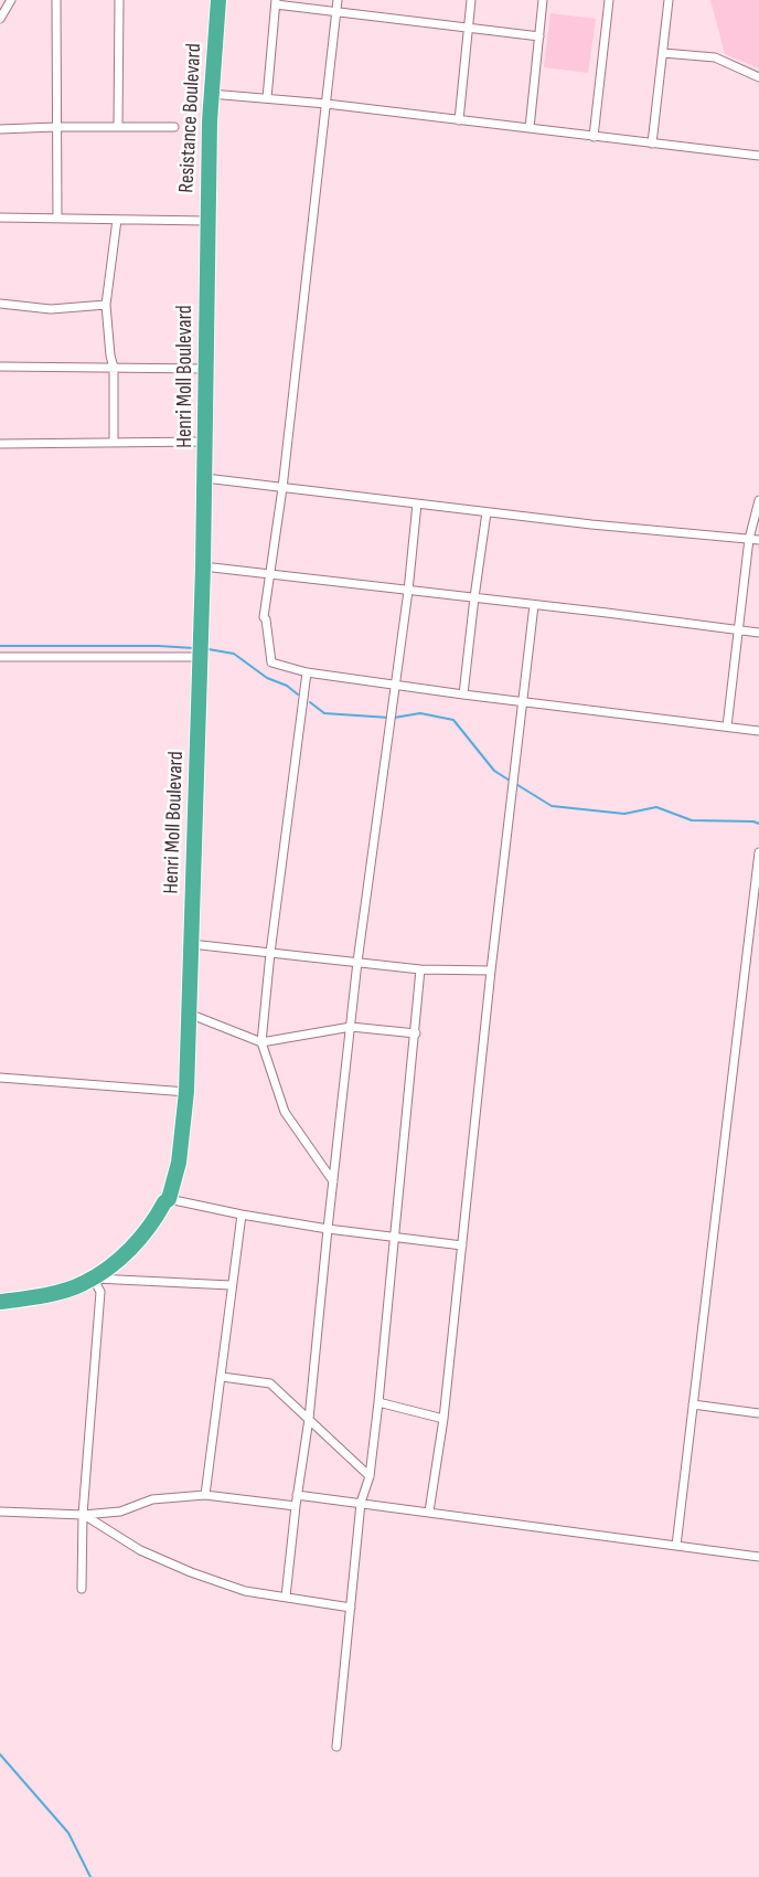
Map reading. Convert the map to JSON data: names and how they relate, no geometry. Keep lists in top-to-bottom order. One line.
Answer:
{"streets":{"highway":["Resistance Boulevard","Henri Moll Boulevard"]},"crossings":[["Resistance Boulevard","Henri Moll Boulevard"]]}
